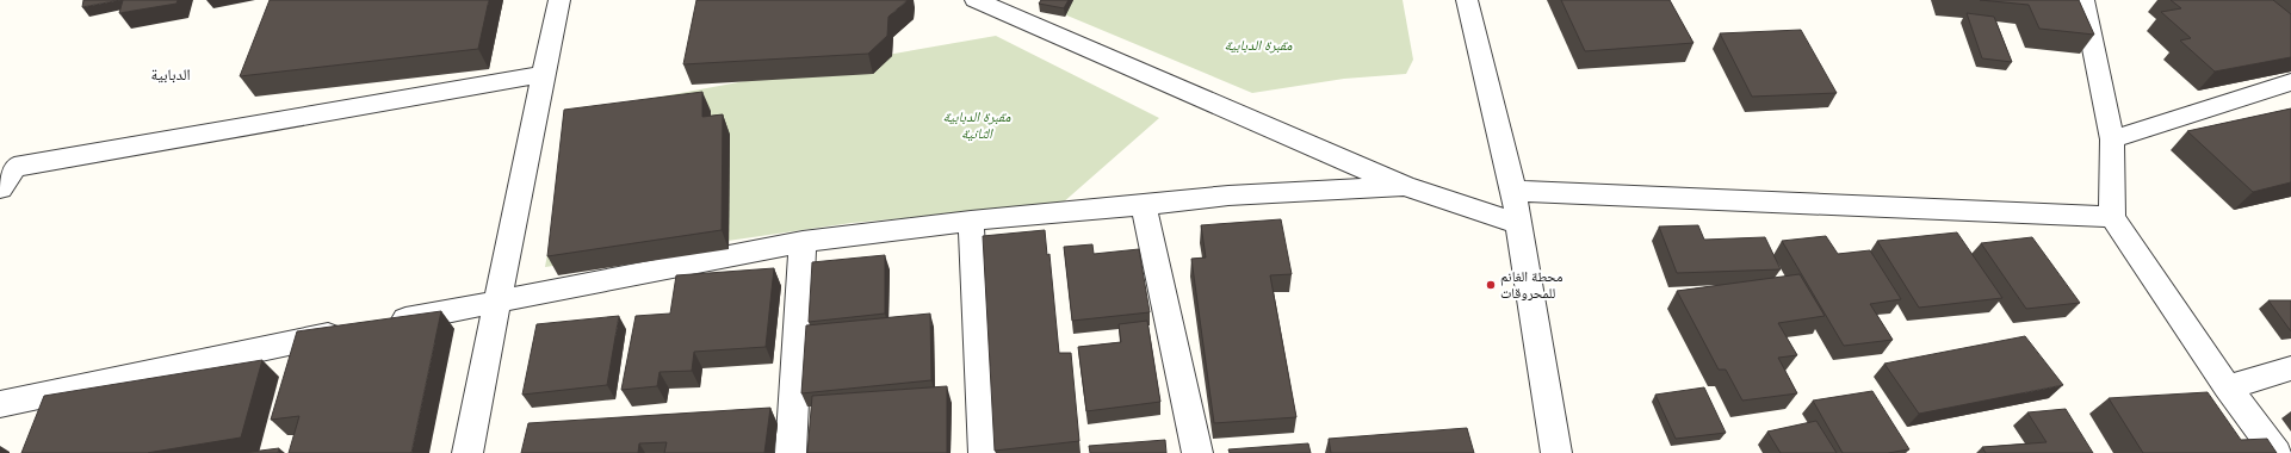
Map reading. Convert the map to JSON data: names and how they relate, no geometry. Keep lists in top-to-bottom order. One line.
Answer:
{"districts":["الدبابية"],"parks":["مقبرة الدبابية","مقبرة الدبابية الثانية"],"places":["محطة الغانم للمحروقات"]}
